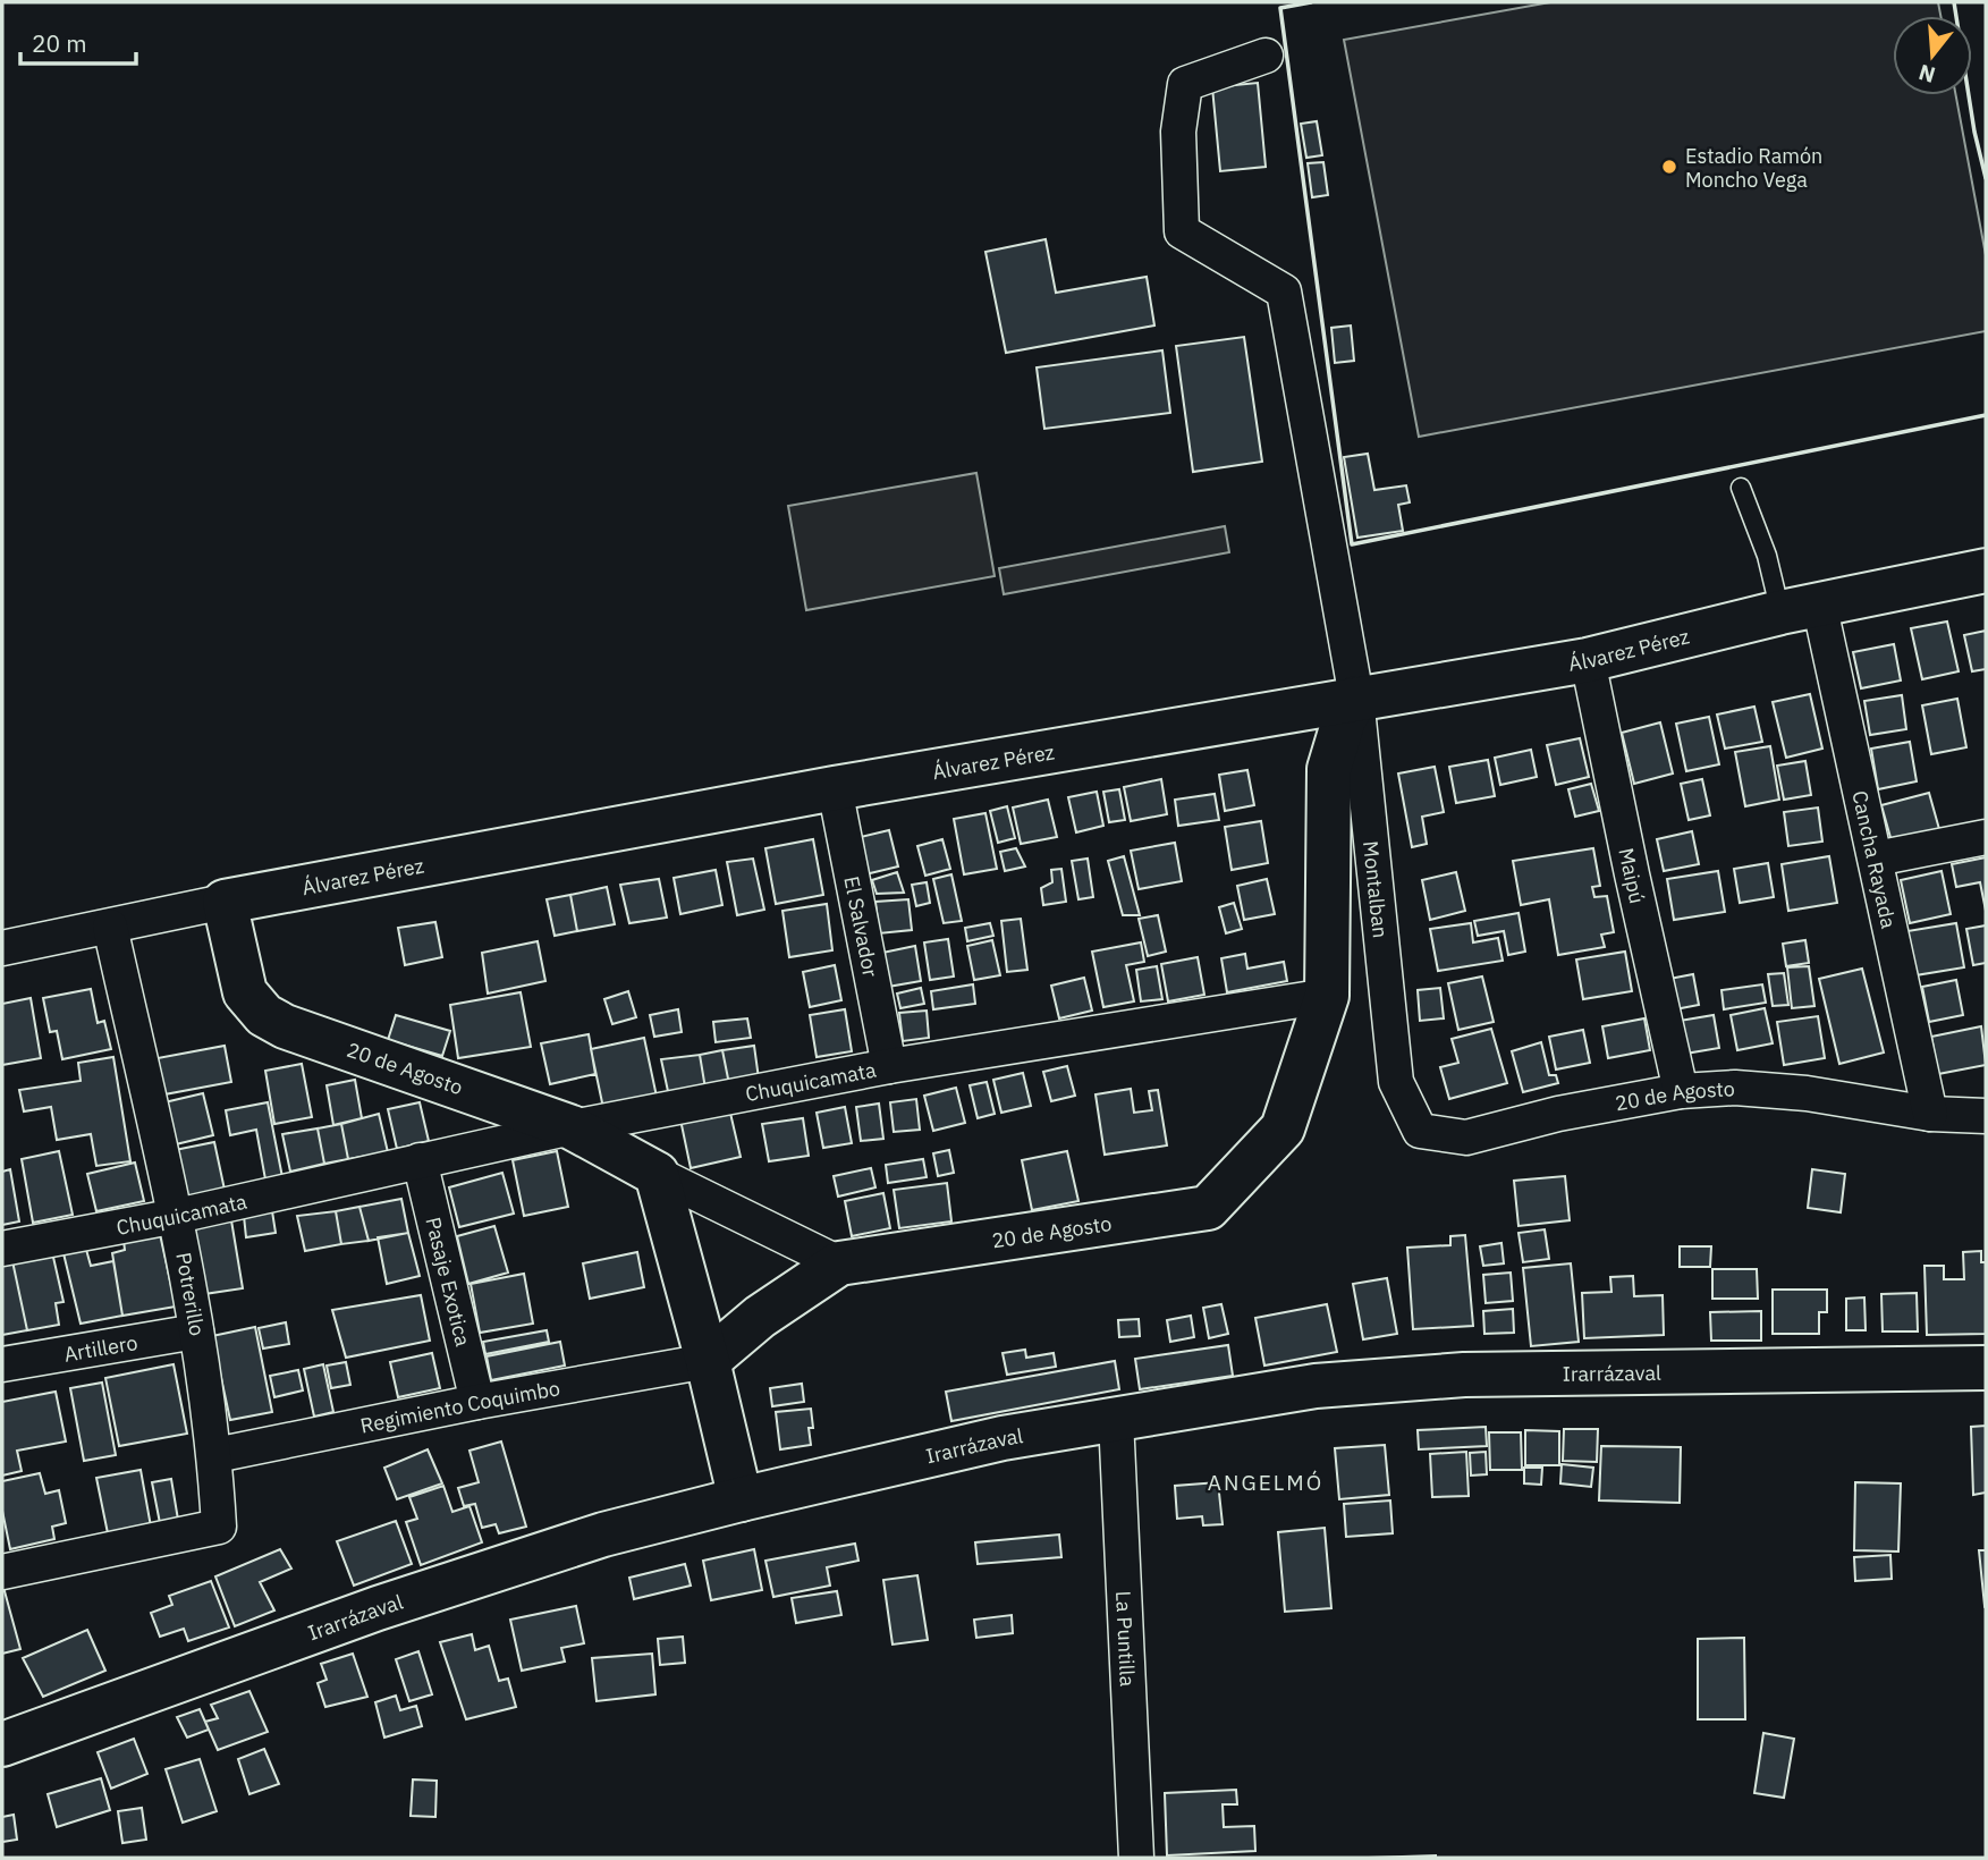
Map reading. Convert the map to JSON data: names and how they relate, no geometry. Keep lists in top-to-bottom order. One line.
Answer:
{"streets":{"street":["Álvarez Pérez","Cancha Rayada","Maipú","Montalban","El Salvador","20 de Agosto","Chuquicamata","Pasaje Exotica","Potrerillo","Artillero","Irarrázaval","Regimiento Coquimbo","La Puntilla"]},"crossings":[["Álvarez Pérez","Cancha Rayada"],["Álvarez Pérez","Maipú"],["Álvarez Pérez","Montalban"],["Álvarez Pérez","El Salvador"],["Álvarez Pérez","20 de Agosto"],["Álvarez Pérez","Potrerillo"],["Cancha Rayada","20 de Agosto"],["Maipú","20 de Agosto"],["Montalban","20 de Agosto"],["El Salvador","Chuquicamata"],["20 de Agosto","Chuquicamata"],["20 de Agosto","Regimiento Coquimbo"],["Chuquicamata","Pasaje Exotica"],["Chuquicamata","Potrerillo"],["Pasaje Exotica","Regimiento Coquimbo"],["Potrerillo","Artillero"],["Potrerillo","Regimiento Coquimbo"],["Irarrázaval","La Puntilla"]],"districts":["ANGELMÓ"],"places":["Estadio Ramón Moncho Vega"],"scale_bar":"20 m","north":"bottom"}
